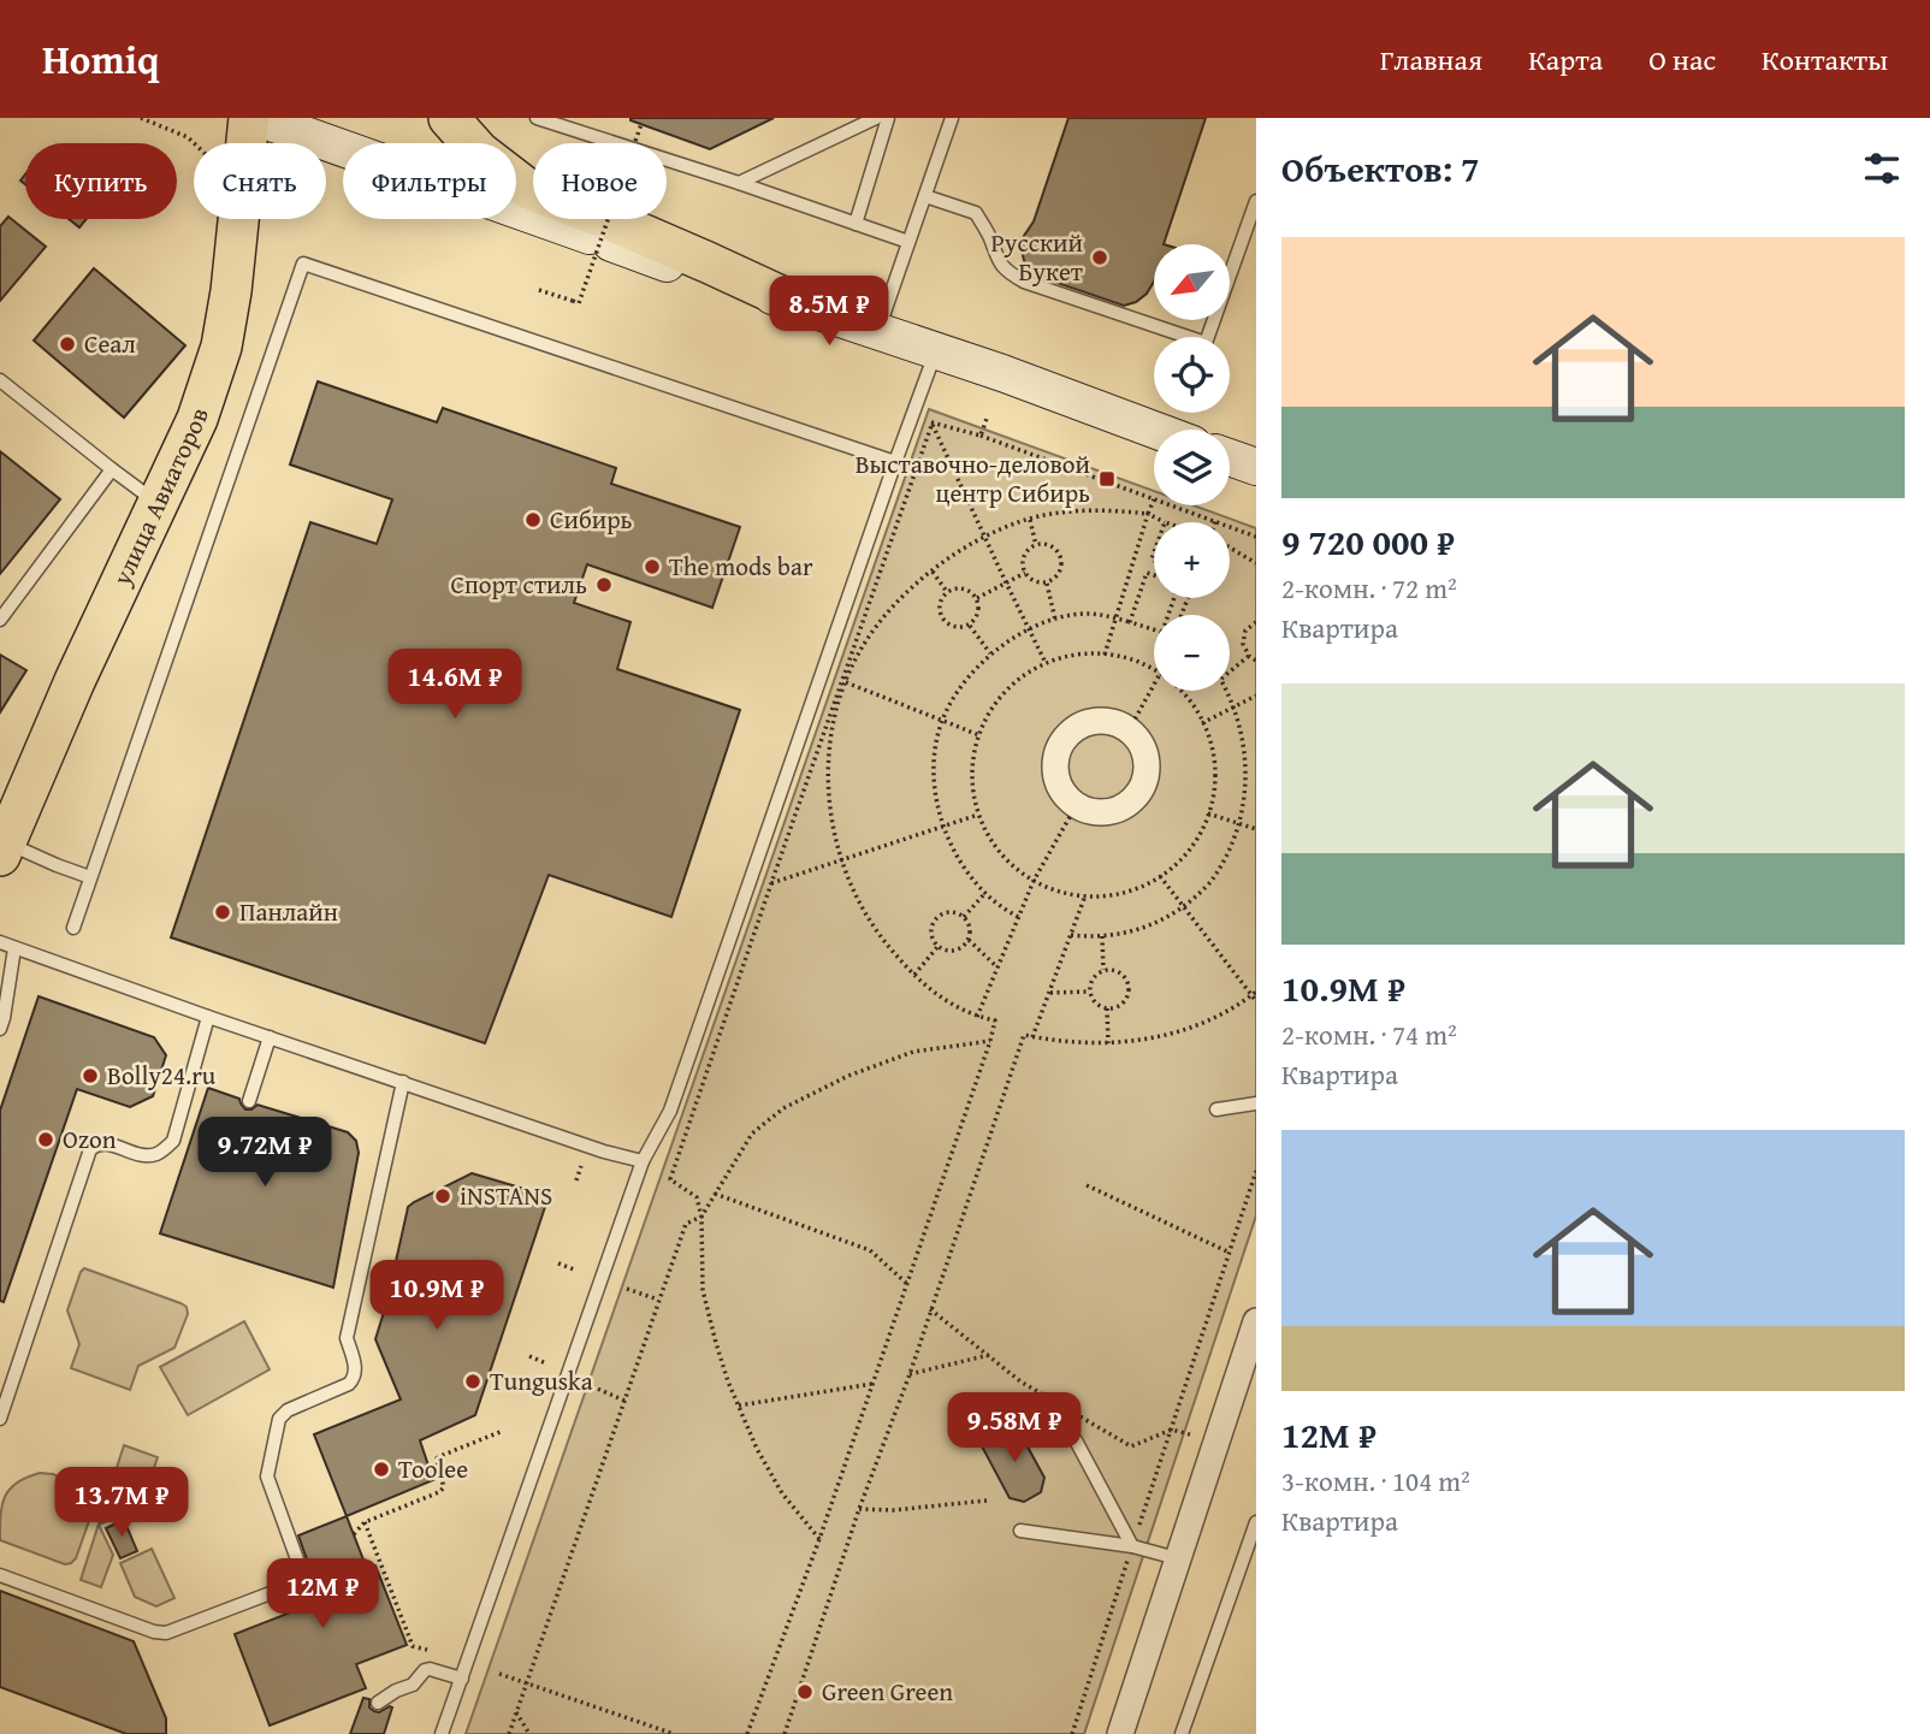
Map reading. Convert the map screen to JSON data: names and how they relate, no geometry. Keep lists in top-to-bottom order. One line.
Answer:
{"streets":{"main road":["улица Авиаторов"]},"places":{"other":["Русский Букет","Сеал","Сибирь","The mods bar","Спорт стиль","Панлайн","Bolly24.ru","Ozon","iNSTANS","Tunguska","Toolee","Green Green"],"transit":["Выставочно-деловой центр Сибирь"]},"north":"bottom left","page":{"header":"Homiq","nav":["Главная","Карта","О нас","Контакты"],"heading":"Объектов: 7","chip":["Купить","Снять","Фильтры","Новое"],"list":[{"name":"9 720 000 ₽","note":"2-комн. · 72 m² · Квартира"},{"name":"10.9M ₽","note":"2-комн. · 74 m² · Квартира"},{"name":"12M ₽","note":"3-комн. · 104 m² · Квартира"}],"map_buttons":["+","−"],"price":["8.5M ₽","14.6M ₽","9.72M ₽","10.9M ₽","9.58M ₽","13.7M ₽","12M ₽"]}}
